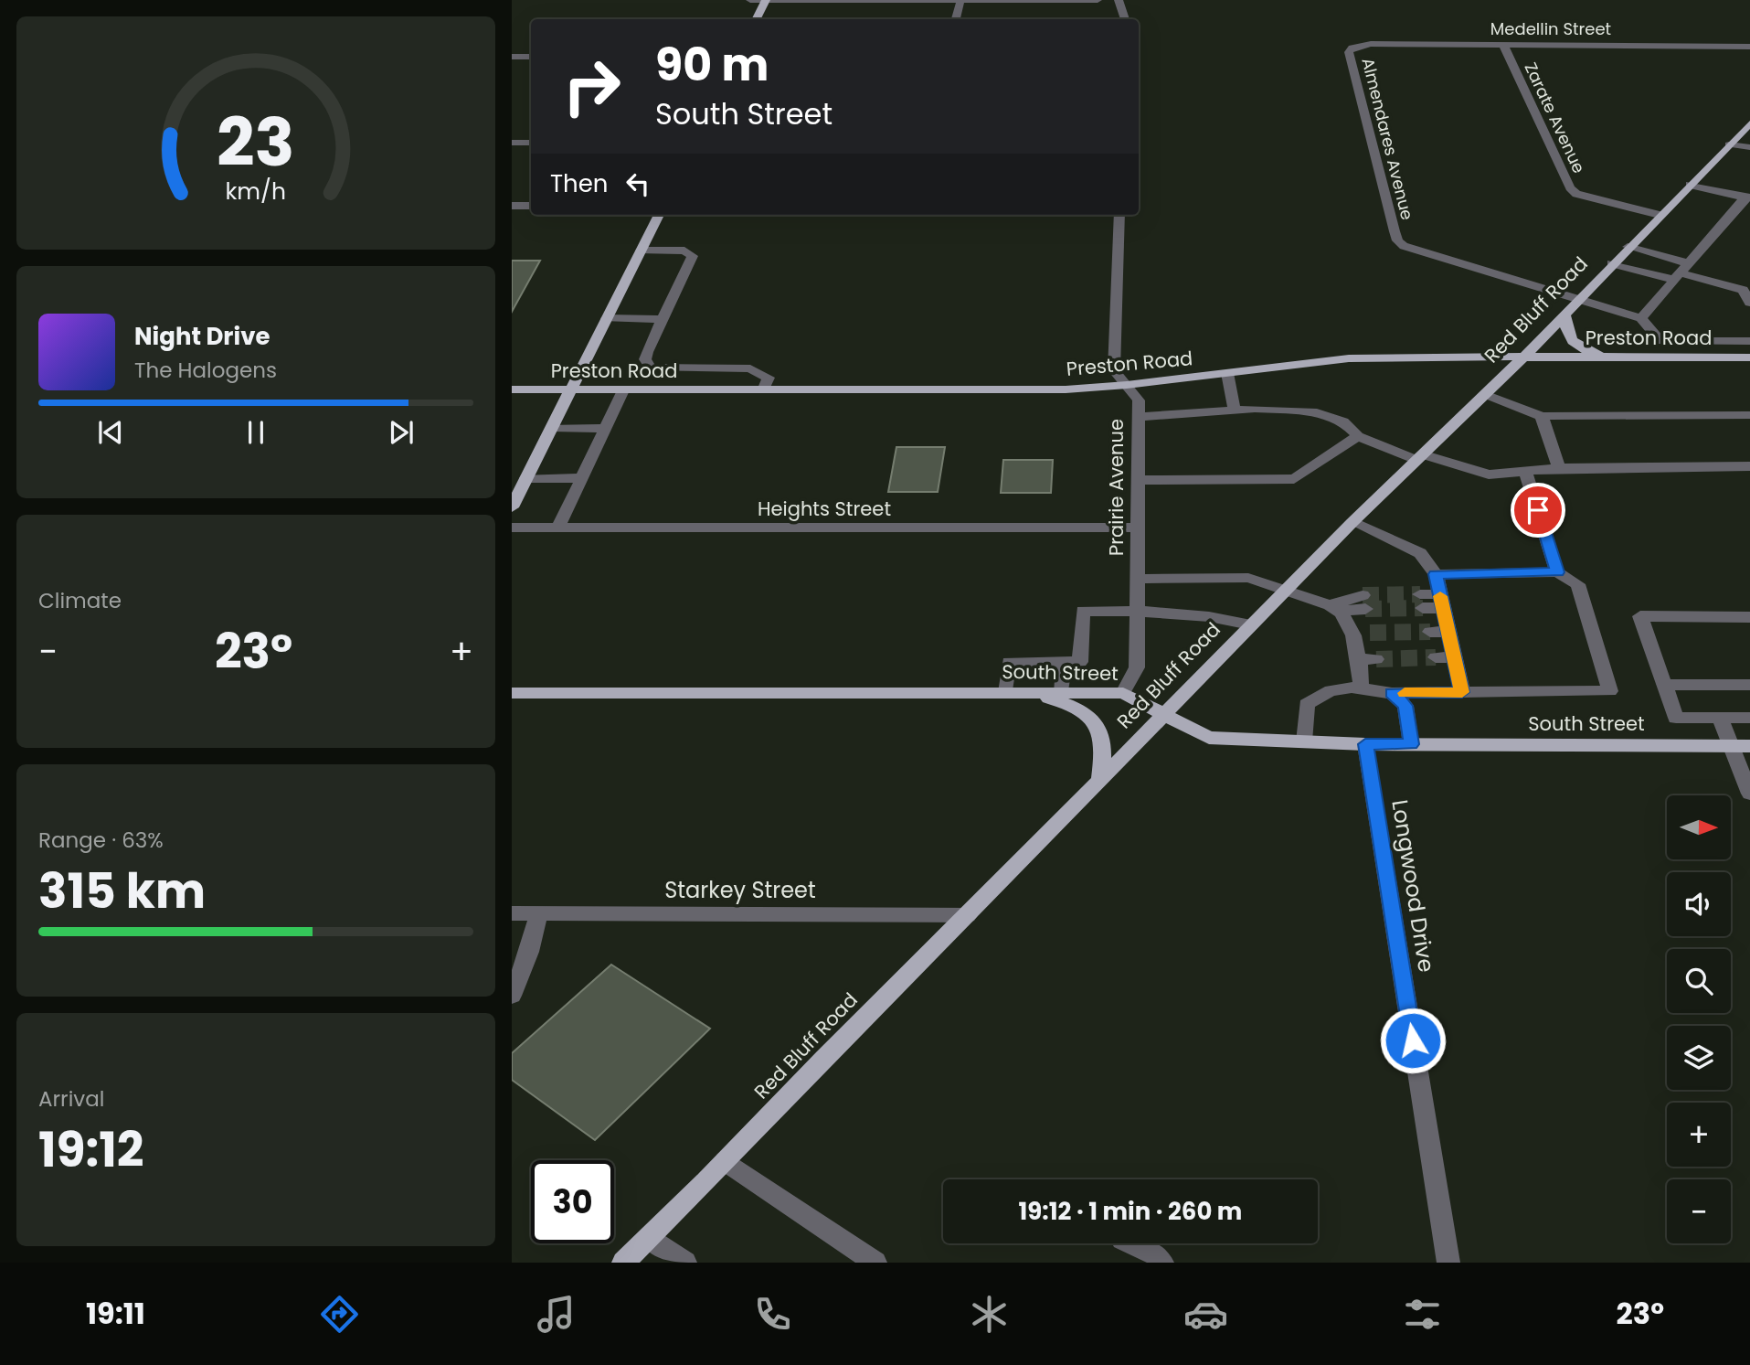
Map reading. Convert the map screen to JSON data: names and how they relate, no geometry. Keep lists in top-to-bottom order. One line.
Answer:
{"streets":{"main road":["Red Bluff Road","Preston Road","South Street"],"street":["Medellin Street","Zarate Avenue","Almendares Avenue","Prairie Avenue","Heights Street","Longwood Drive","Starkey Street"]},"crossings":[["Medellin Street","Zarate Avenue"],["Medellin Street","Almendares Avenue"],["Zarate Avenue","Red Bluff Road"],["Almendares Avenue","Red Bluff Road"],["Red Bluff Road","Preston Road"],["Red Bluff Road","South Street"],["Red Bluff Road","Starkey Street"],["Preston Road","Prairie Avenue"],["Prairie Avenue","Heights Street"],["Prairie Avenue","South Street"],["South Street","Longwood Drive"]],"north":"right","page":{"turn":["90 m","South Street"],"then":"Then","song":["Night Drive","The Halogens"],"tile":["Climate",["Range · 63%","315 km"],["Arrival","19:12"]],"heat":["−","23°","+"],"map_buttons":["+","−"],"limit":"30","trip":"19:12 · 1 min · 260 m","tabs":["19:11","23°"],"gauge":["23","km/h"]}}
